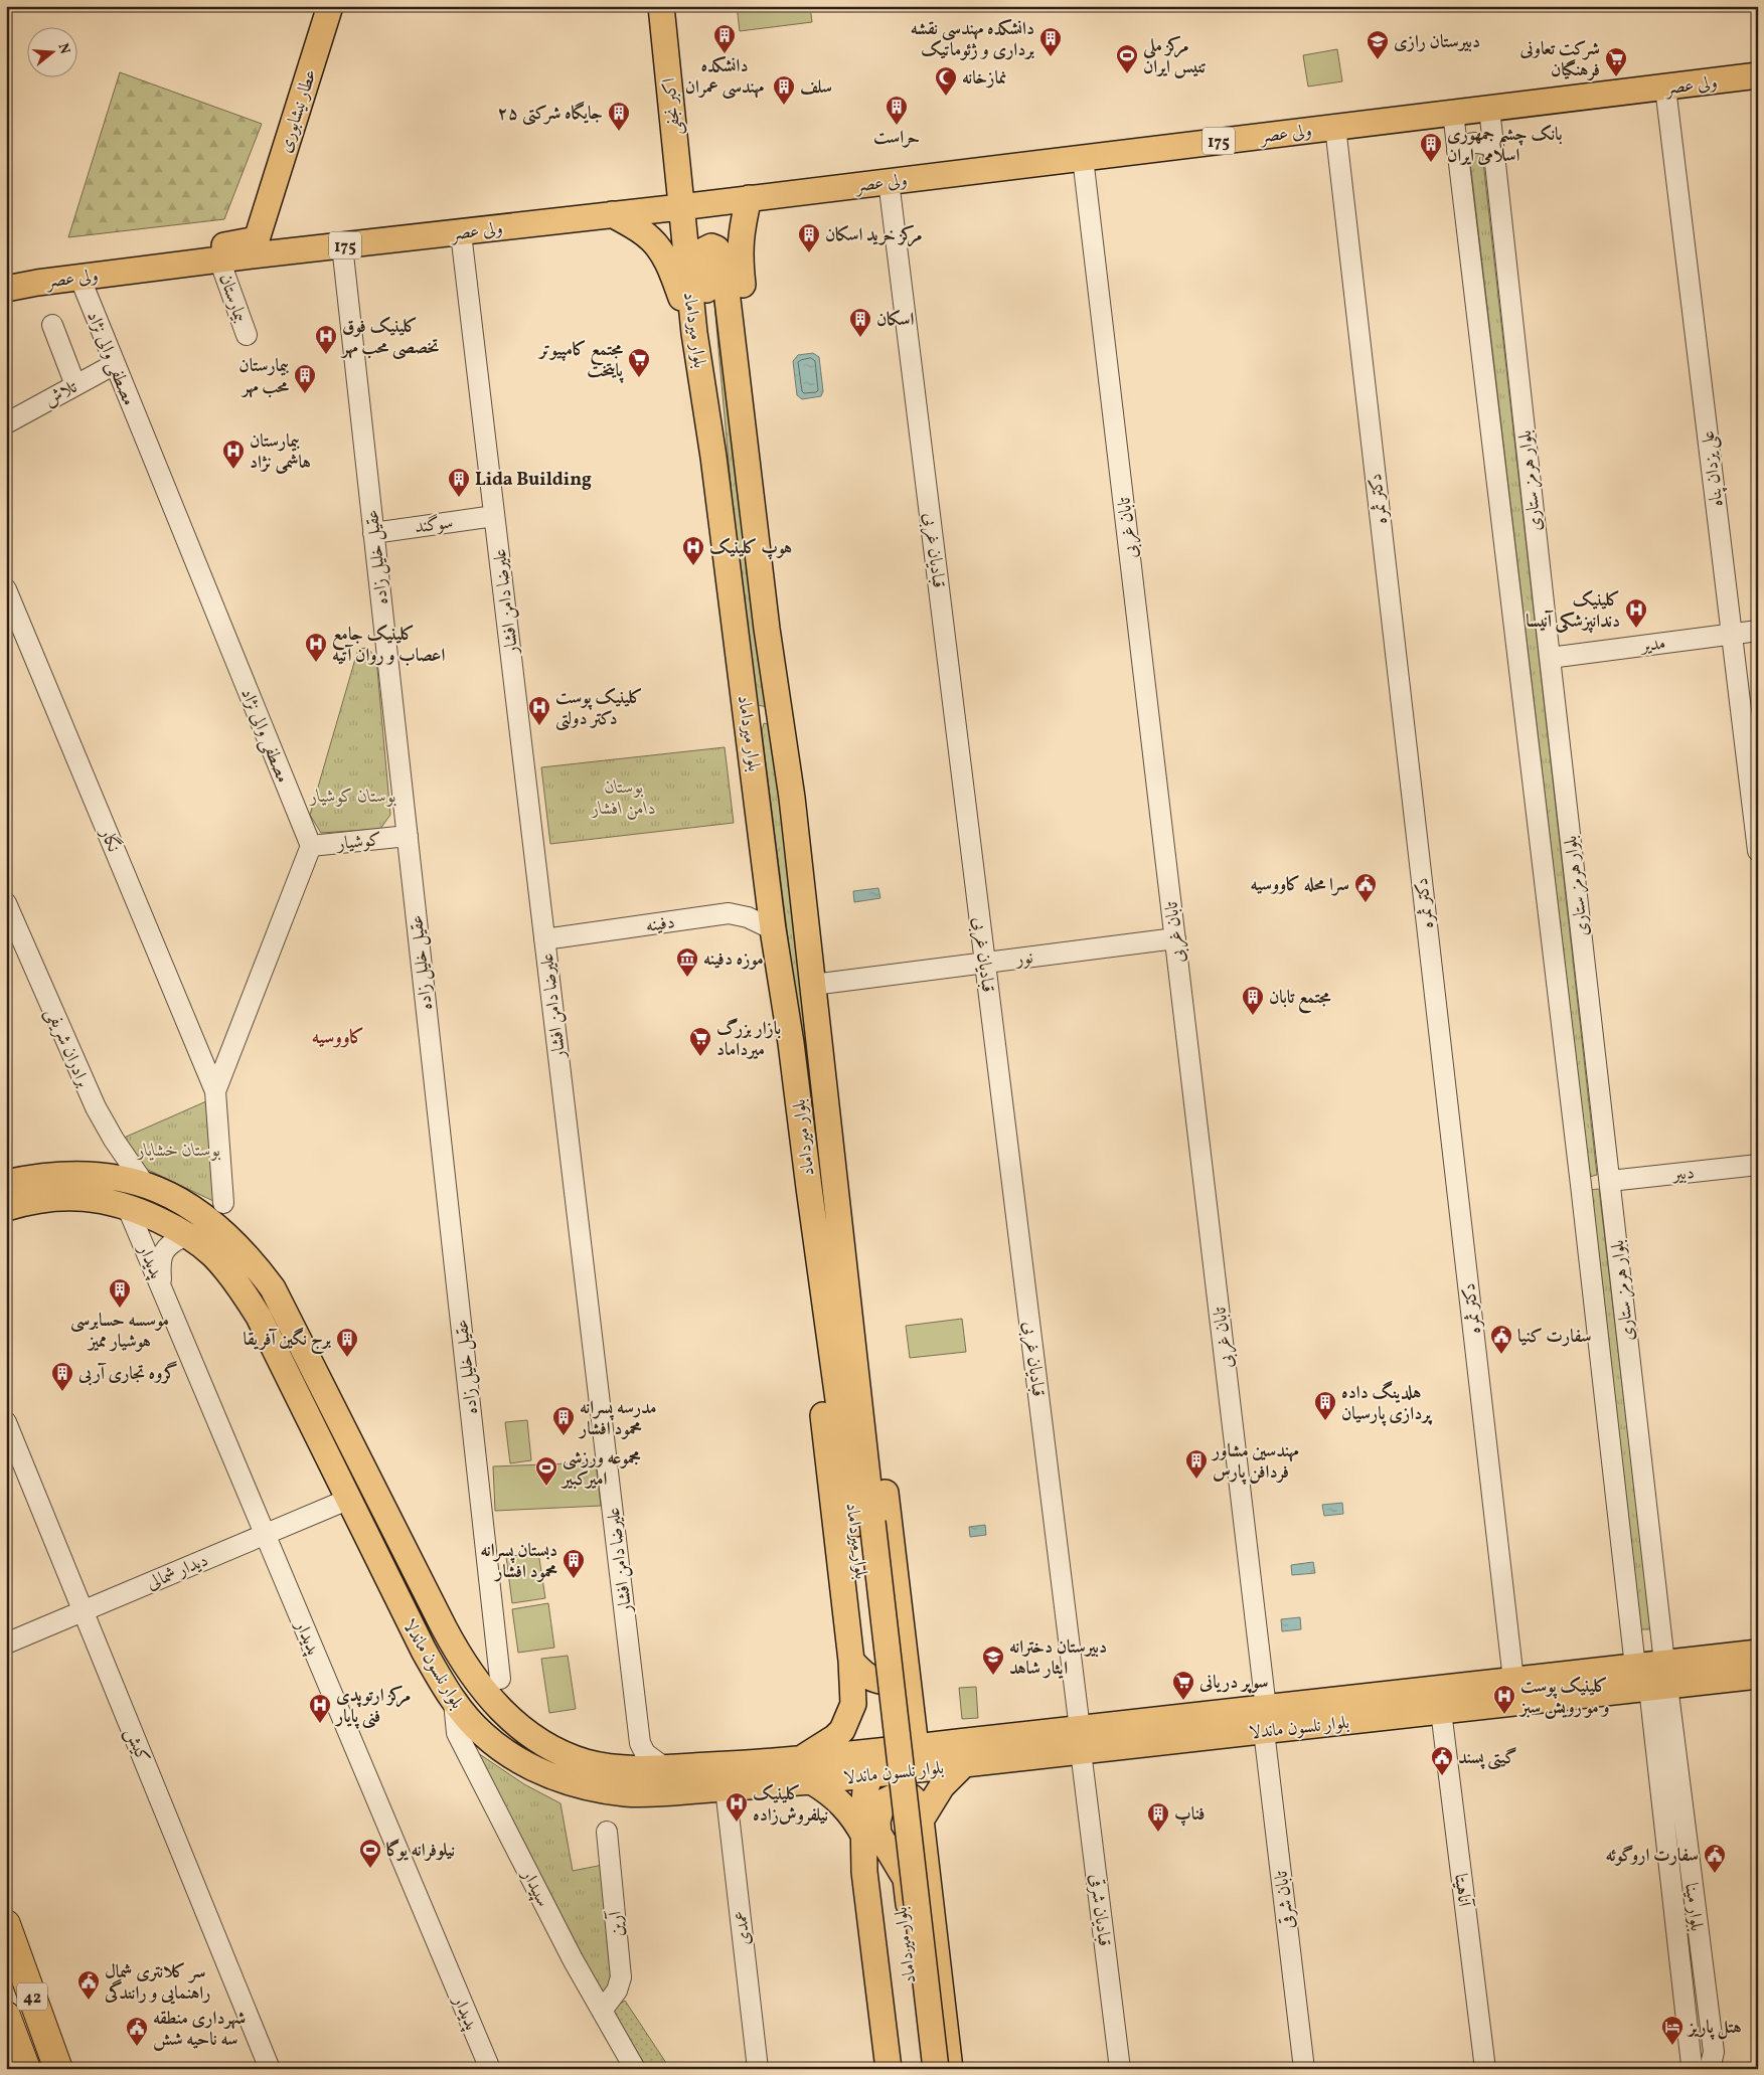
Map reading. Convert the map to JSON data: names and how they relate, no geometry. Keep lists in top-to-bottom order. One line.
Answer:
{"streets":{"highway":["42"],"main road":["ولی عصر","اکبر نجفی","عطار نیشابوری","175","بلوار میرداماد","بلوار نلسون ماندلا"],"street":["بیمارستان","مصطفی والی نژاد","تلاش","علی یزدان پناه","بلوار هرمز ستاری","دکتر ثمره","سوگند","تابان غربی","قبادیان غربی","عقیل خلیل زاده","علیرضا دامن افشار","مدیر","نگار","کوشیار","دفینه","نور","برادران شریفی","دبیر","پدیدار","دیدار شمالی","کیش","سپیدار","آناهیتا","تابان شرقی","بلوار مینا","قبادیان شرقی","آرین","عمدی"]},"crossings":[["ولی عصر","اکبر نجفی"],["ولی عصر","عطار نیشابوری"],["ولی عصر","بیمارستان"],["ولی عصر","بلوار میرداماد"],["ولی عصر","مصطفی والی نژاد"],["ولی عصر","علی یزدان پناه"],["ولی عصر","بلوار هرمز ستاری"],["ولی عصر","دکتر ثمره"],["ولی عصر","تابان غربی"],["ولی عصر","قبادیان غربی"],["ولی عصر","عقیل خلیل زاده"],["ولی عصر","علیرضا دامن افشار"],["اکبر نجفی","بلوار میرداماد"],["عطار نیشابوری","بیمارستان"],["بلوار میرداماد","دفینه"],["بلوار میرداماد","نور"],["مصطفی والی نژاد","تلاش"],["مصطفی والی نژاد","کوشیار"],["علی یزدان پناه","مدیر"],["بلوار هرمز ستاری","مدیر"],["بلوار هرمز ستاری","دبیر"],["بلوار هرمز ستاری","بلوار نلسون ماندلا"],["بلوار هرمز ستاری","بلوار مینا"],["دکتر ثمره","بلوار نلسون ماندلا"],["سوگند","عقیل خلیل زاده"],["سوگند","علیرضا دامن افشار"],["تابان غربی","نور"],["تابان غربی","بلوار نلسون ماندلا"],["تابان غربی","تابان شرقی"],["قبادیان غربی","نور"],["قبادیان غربی","بلوار نلسون ماندلا"],["قبادیان غربی","قبادیان شرقی"],["عقیل خلیل زاده","کوشیار"],["علیرضا دامن افشار","دفینه"],["علیرضا دامن افشار","بلوار نلسون ماندلا"],["برادران شریفی","بلوار نلسون ماندلا"],["پدیدار","دیدار شمالی"],["پدیدار","بلوار نلسون ماندلا"],["دیدار شمالی","بلوار نلسون ماندلا"],["دیدار شمالی","کیش"],["بلوار نلسون ماندلا","سپیدار"],["بلوار نلسون ماندلا","آناهیتا"],["بلوار نلسون ماندلا","تابان شرقی"],["بلوار نلسون ماندلا","بلوار مینا"],["بلوار نلسون ماندلا","قبادیان شرقی"],["بلوار نلسون ماندلا","عمدی"],["سپیدار","آرین"]],"districts":["کاووسیه"],"parks":["بوستان دامن افشار","بوستان کوشیار","بوستان خشایار"],"places":{"building":["دانشکده مهندسی عمران","دانشکده مهندسی نقشه برداری و ژئوماتیک","سلف","حراست","جایگاه شرکتی ۲۵","بانک چشم جمهوری اسلامی ایران","مرکز خرید اسکان","اسکان","بیمارستان محب مهر","Lida Building","مجتمع تابان","موسسه حسابرسی هوشیار ممیز","برج نگین آفریقا","گروه تجاری آربی","هلدینگ داده پردازی پارسیان","مدرسه پسرانه محمود افشار","مهندسین مشاور فردافن پارس","دبستان پسرانه محمود افشار","فناپ"],"school or university":["دبیرستان رازی","دبیرستان دخترانه ایثار شاهد"],"sports":["مرکز ملی تنیس ایران","مجموعه ورزشی امیرکبیر","نیلوفرانه یوگا"],"supermarket":["شرکت تعاونی فرهنگیان","مجتمع کامپیوتر پایتخت","بازار بزرگ میرداماد","سوپر دریانی"],"mosque":["نمازخانه"],"hospital":["کلینیک فوق تخصصی محب مهر","بیمارستان هاشمی نژاد","هوپ کلینیک","کلینیک دندانپزشکی آنیسا","کلینیک جامع اعصاب و روان آتیه","کلینیک پوست دکتر دولتى","کلینیک پوست و مو رویش سبز","مرکز ارتوپدی فنی پایار","کلینیک نیلفروش‌زاده"],"public building":["سرا محله کاووسیه","سفارت کنیا","گیتی پسند","سفارت اروگوئه","سر کلانتری شمال راهنمایی و رانندگی","شهرداری منطقه سه ناحیه شش"],"museum":["موزه دفینه"],"hotel":["هتل پاریز"]},"north":"right"}
